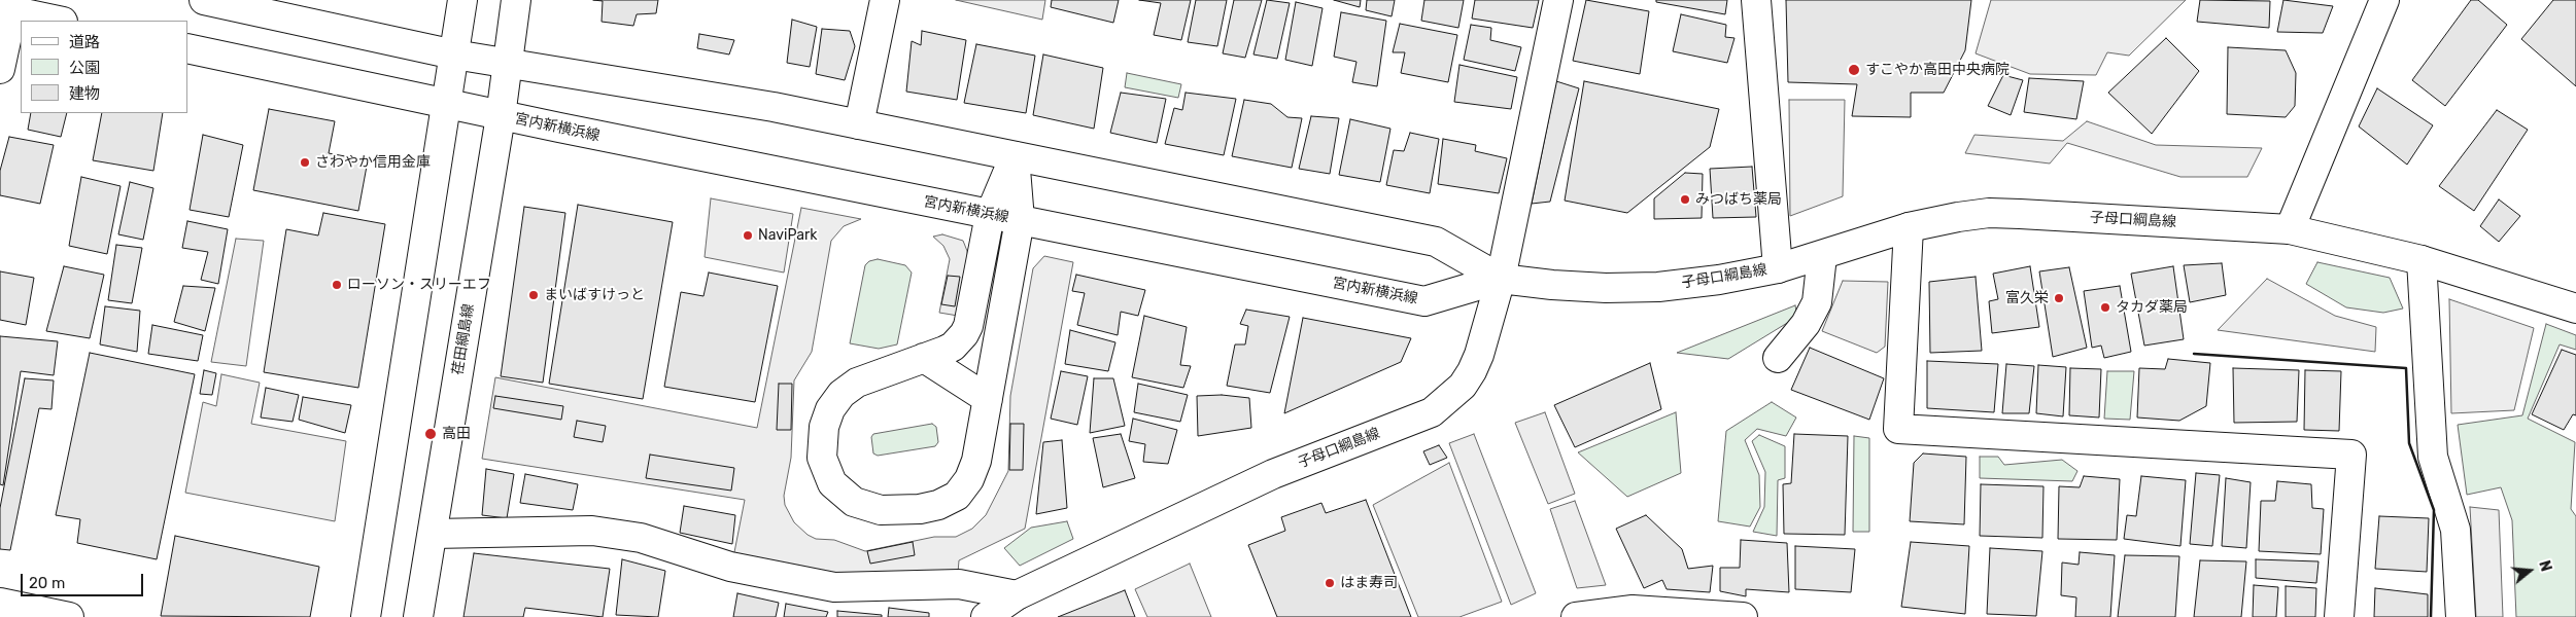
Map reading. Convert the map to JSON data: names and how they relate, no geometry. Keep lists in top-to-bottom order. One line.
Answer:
{"streets":{"street":["宮内新横浜線","子母口綱島線","荏田綱島線"]},"crossings":[["宮内新横浜線","子母口綱島線"],["宮内新横浜線","荏田綱島線"]],"places":["すこやか高田中央病院","さわやか信用金庫","みつばち薬局","NaviPark","ローソン・スリーエフ","まいばすけっと","富久栄","タカダ薬局","高田","はま寿司"],"legend":["道路","公園","建物"],"scale_bar":"20 m","north":"right"}
